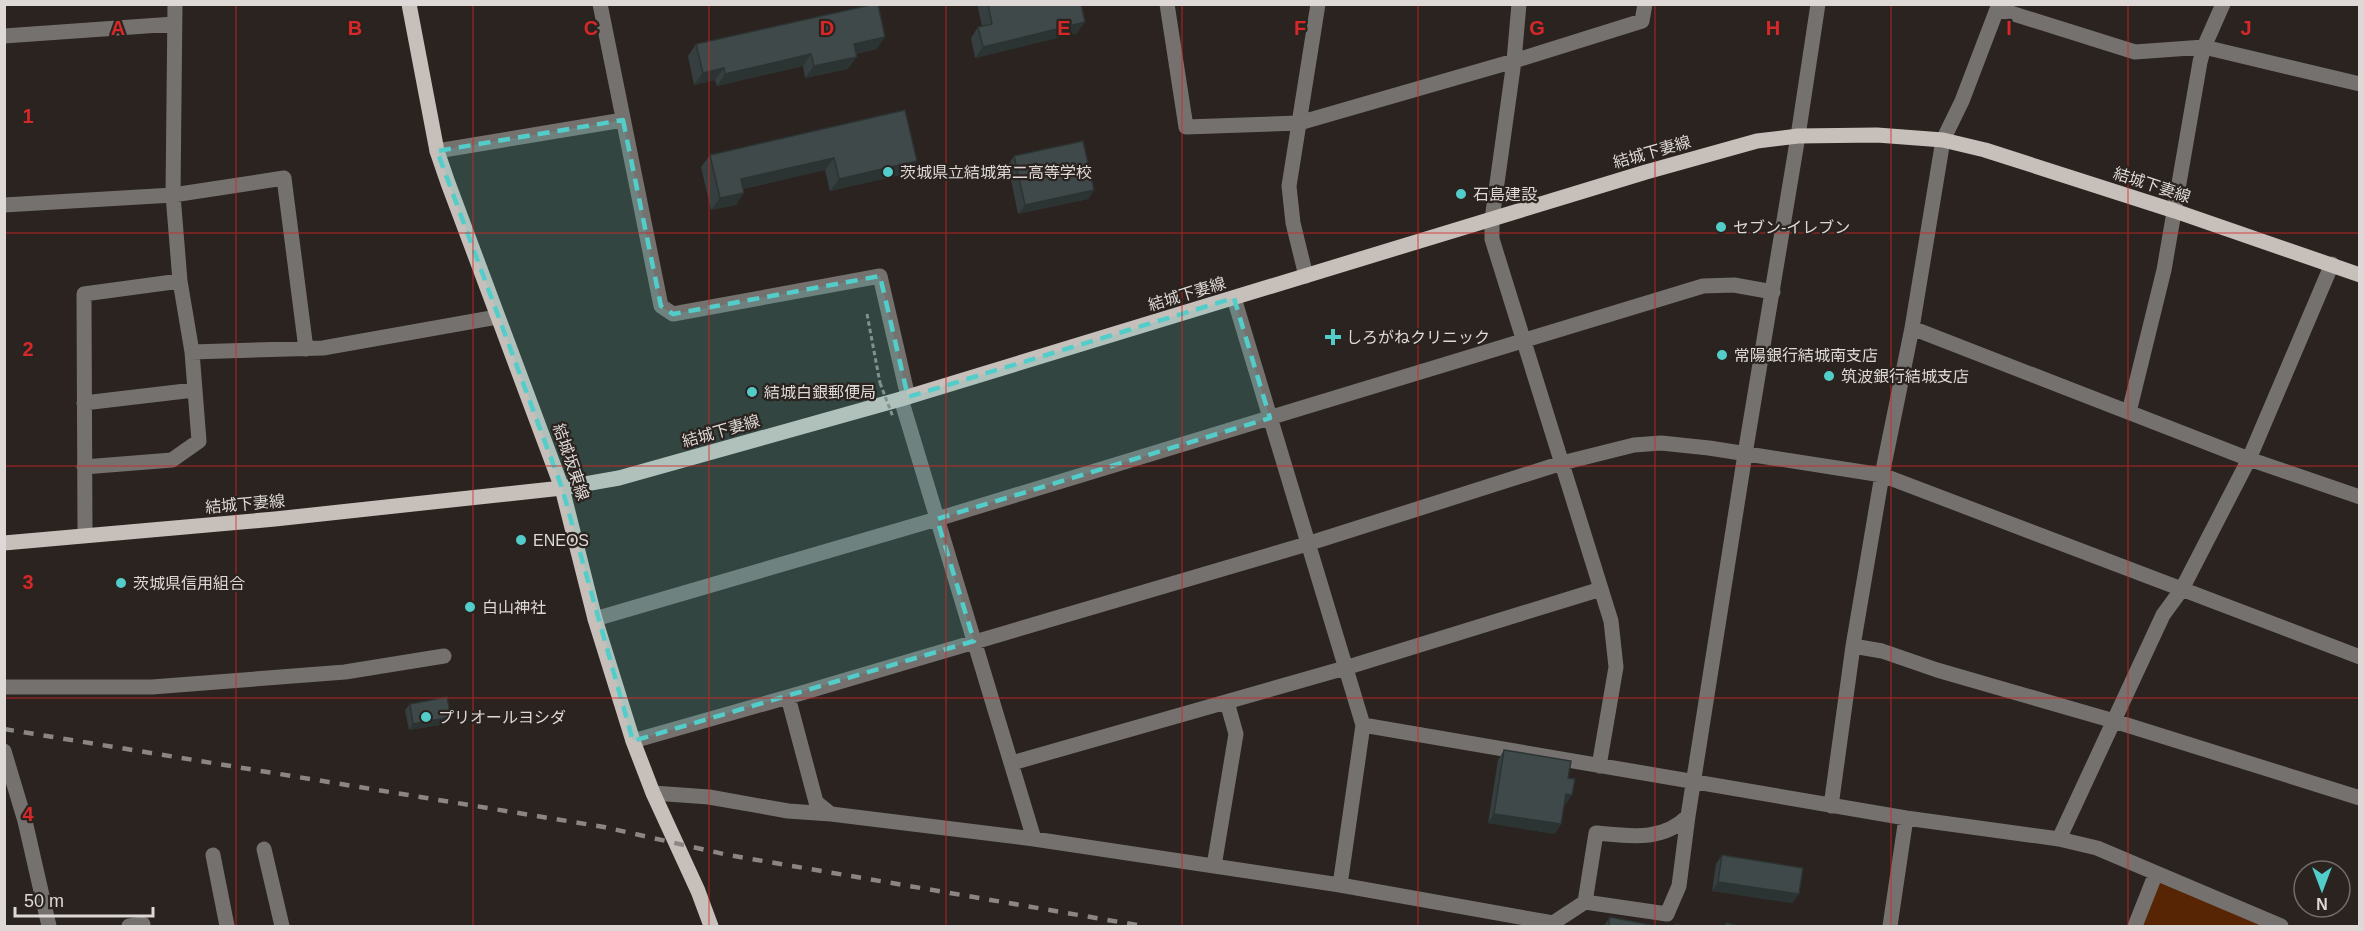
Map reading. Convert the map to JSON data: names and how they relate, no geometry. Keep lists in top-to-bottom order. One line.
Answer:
{"streets":{"main road":["結城下妻線","結城坂東線"]},"crossings":[["結城下妻線","結城坂東線"]],"places":{"other":["茨城県立結城第二高等学校","石島建設","セブン-イレブン","常陽銀行結城南支店","筑波銀行結城支店","結城白銀郵便局","ENEOS","茨城県信用組合","白山神社","プリオールヨシダ"],"health":["しろがねクリニック"]},"scale_bar":"50 m","north":"bottom","grid":{"columns":["A","B","C","D","E","F","G","H","I","J"],"rows":["1","2","3","4"]}}
